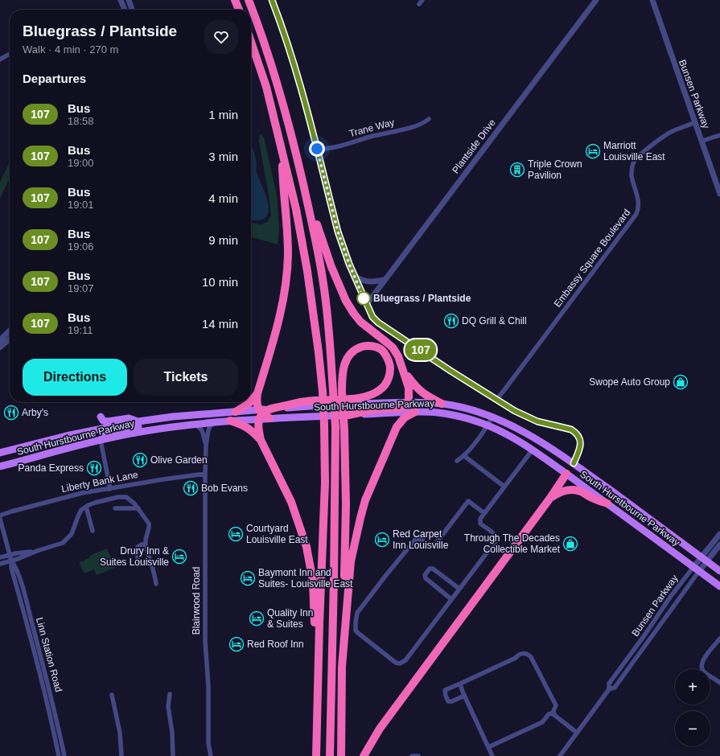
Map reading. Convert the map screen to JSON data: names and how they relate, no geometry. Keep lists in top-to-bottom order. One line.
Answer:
{"streets":{"main road":["South Hurstbourne Parkway"],"street":["Bunsen Parkway","Trane Way","Plantside Drive","Embassy Square Boulevard","Liberty Bank Lane","Blairwood Road","Linn Station Road"]},"crossings":[["Bunsen Parkway","Embassy Square Boulevard"],["Bunsen Parkway","South Hurstbourne Parkway"],["South Hurstbourne Parkway","Blairwood Road"],["Liberty Bank Lane","Blairwood Road"]],"places":{"hotel":["Marriott Louisville East","Courtyard Louisville East","Red Carpet Inn Louisville","Drury Inn & Suites Louisville","Baymont Inn and Suites- Louisville East","Quality Inn & Suites","Red Roof Inn"],"building":["Triple Crown Pavilion"],"other":["Bluegrass / Plantside"],"restaurant":["DQ Grill & Chill","Arby's","Olive Garden","Panda Express","Bob Evans"],"shop":["Swope Auto Group","Through The Decades Collectible Market"]},"lines":["bus line 107"],"page":{"on_map":"107","heading":[["Bluegrass / Plantside","Walk · 4 min · 270 m"],"Departures"],"list":[{"mark":"107","name":"Bus","note":"18:58","value":"1 min"},{"mark":"107","name":"Bus","note":"19:00","value":"3 min"},{"mark":"107","name":"Bus","note":"19:01","value":"4 min"},{"mark":"107","name":"Bus","note":"19:06","value":"9 min"},{"mark":"107","name":"Bus","note":"19:07","value":"10 min"},{"mark":"107","name":"Bus","note":"19:11","value":"14 min"}],"buttons":["Directions","Tickets"],"map_buttons":["+","−"]}}
